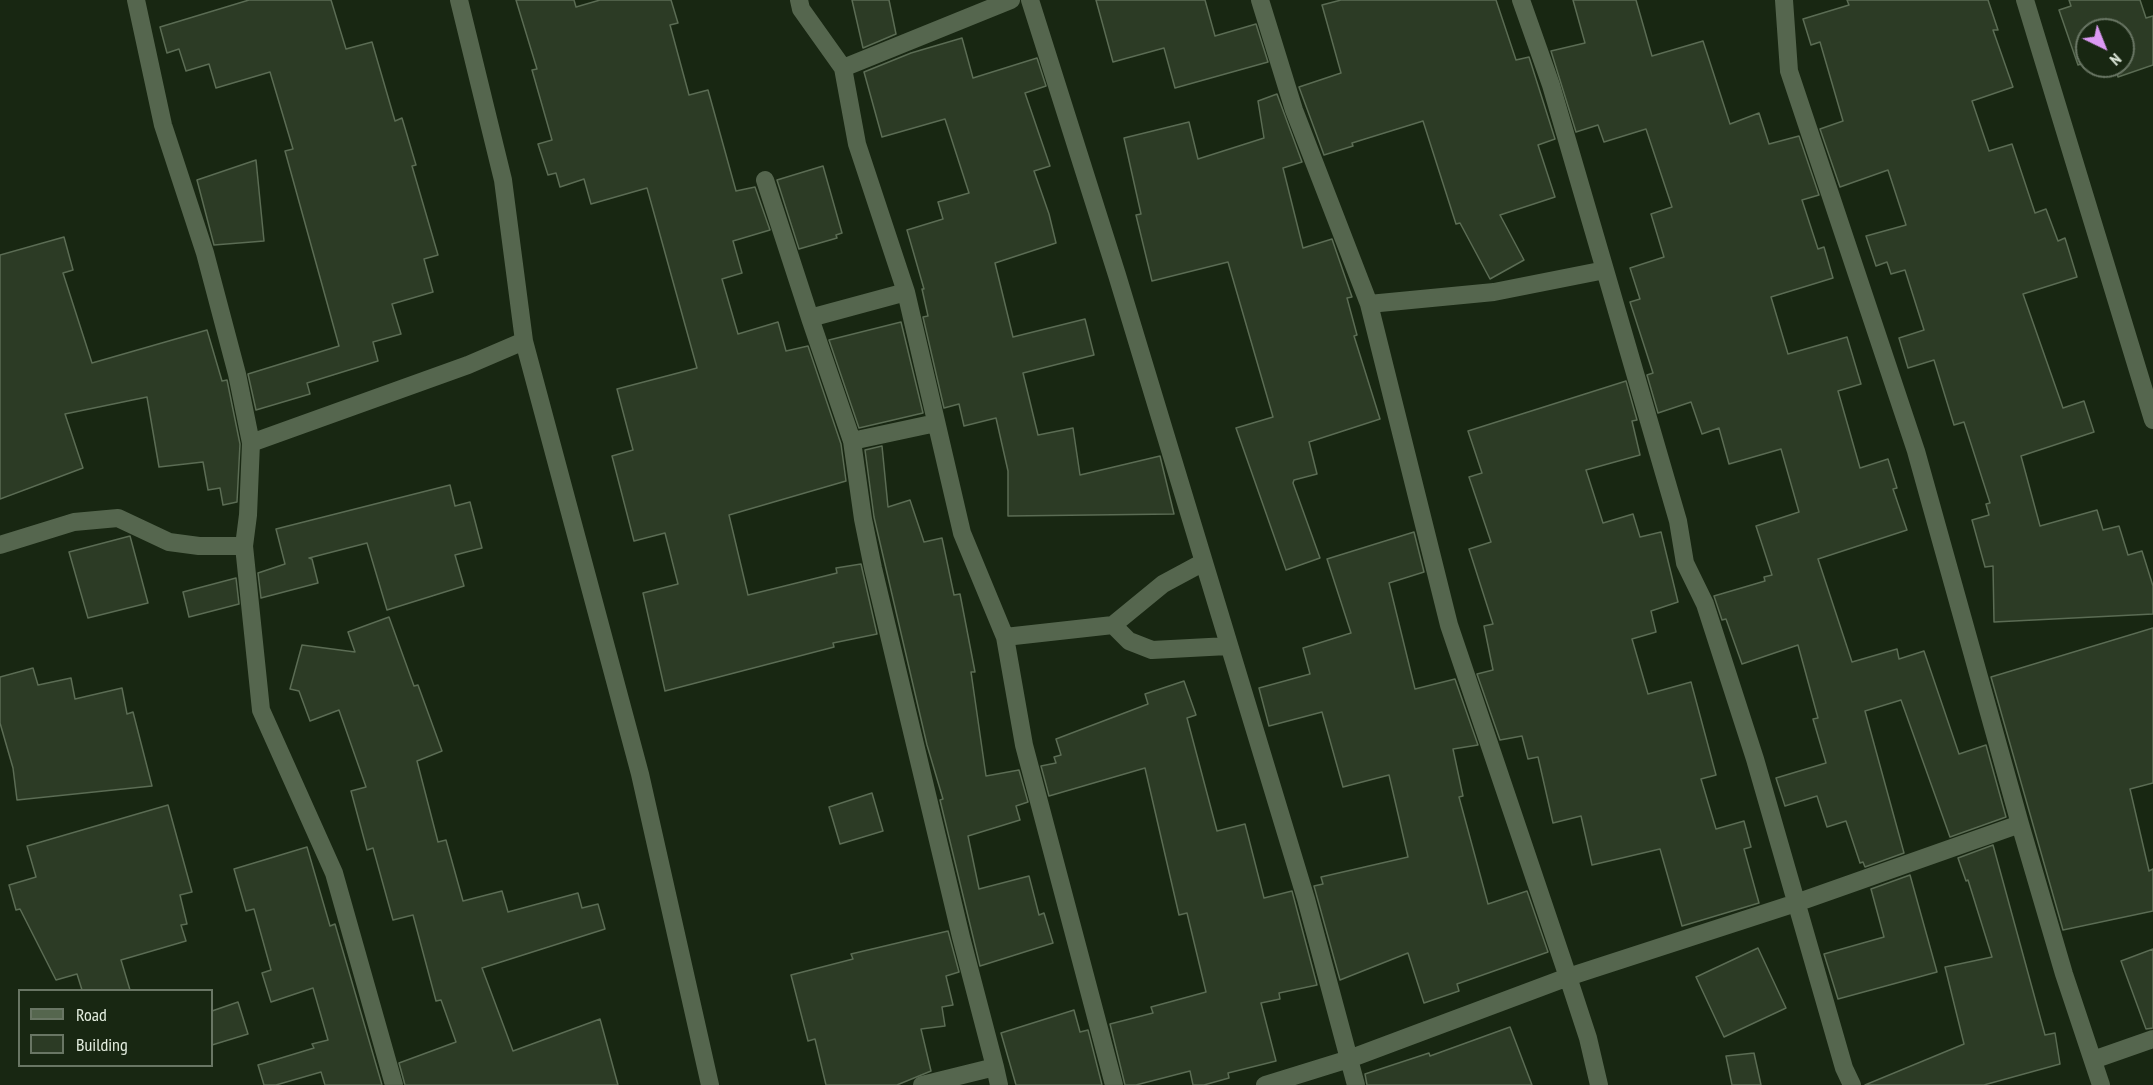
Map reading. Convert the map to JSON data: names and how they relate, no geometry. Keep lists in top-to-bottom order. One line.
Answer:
{"legend":["Road","Building"],"north":"bottom right"}
